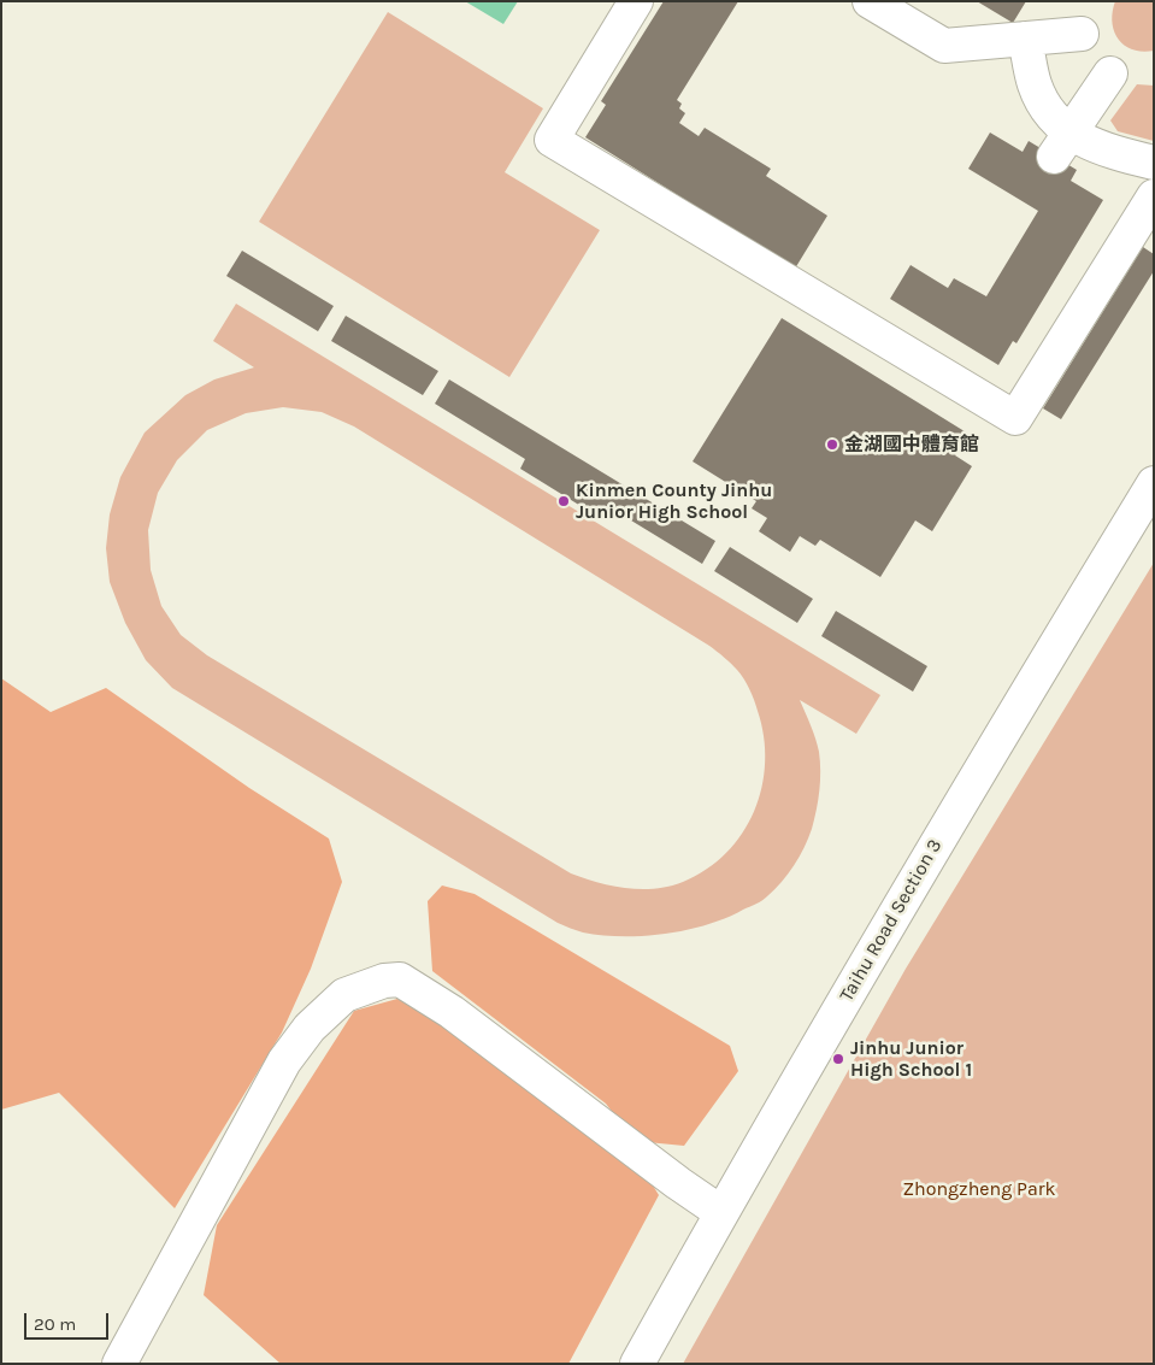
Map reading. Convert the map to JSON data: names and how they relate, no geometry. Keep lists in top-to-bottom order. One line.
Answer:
{"streets":{"street":["Taihu Road Section 3"]},"parks":["Zhongzheng Park"],"places":["金湖國中體育館","Kinmen County Jinhu Junior High School","Jinhu Junior High School 1"],"scale_bar":"20 m"}
